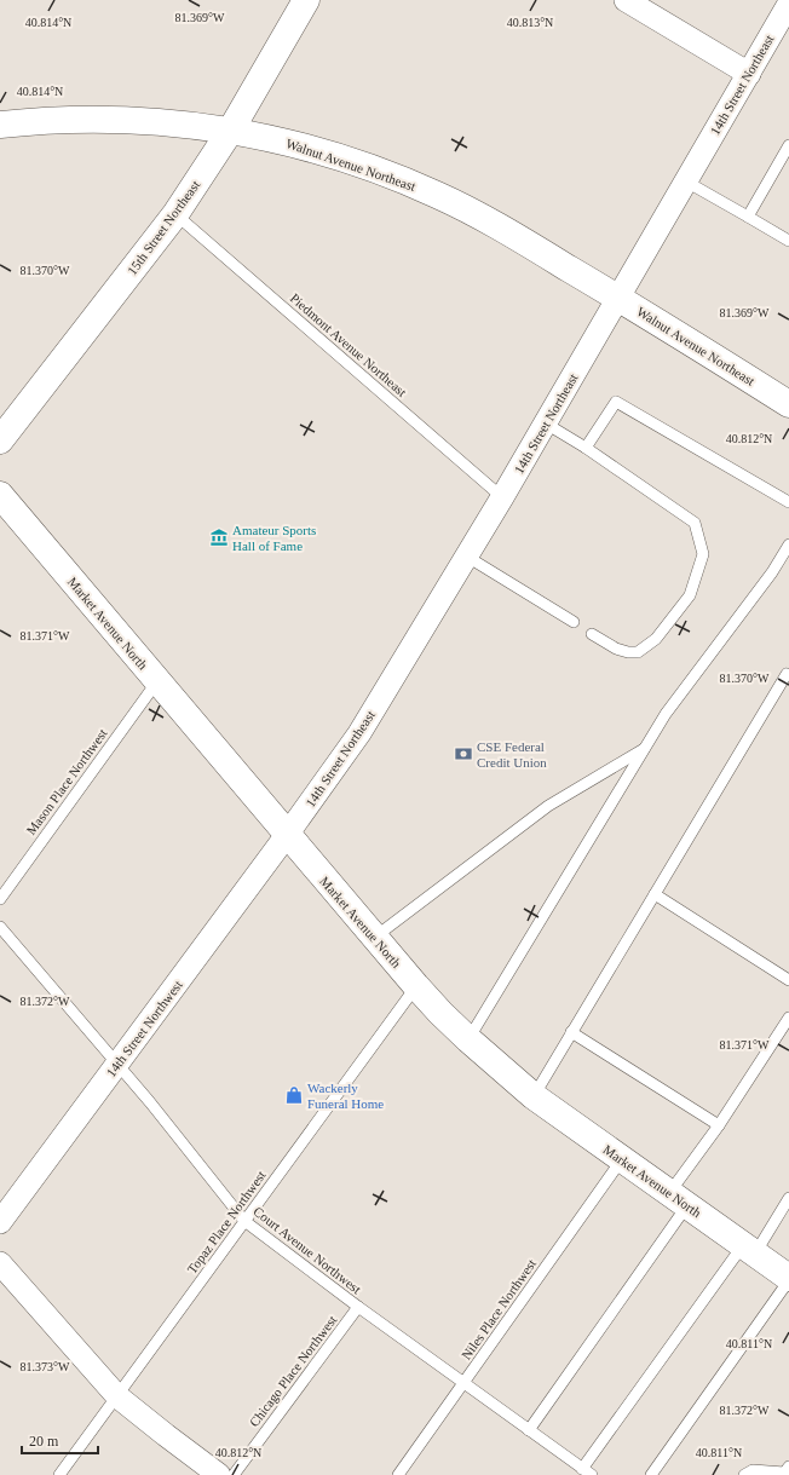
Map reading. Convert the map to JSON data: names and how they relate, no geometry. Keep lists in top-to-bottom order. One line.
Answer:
{"streets":{"street":["14th Street Northeast","Walnut Avenue Northeast","15th Street Northeast","Market Avenue North","14th Street Northwest"],"lane":["Piedmont Avenue Northeast","Mason Place Northwest","Topaz Place Northwest","Court Avenue Northwest","Niles Place Northwest","Chicago Place Northwest"]},"crossings":[["14th Street Northeast","Walnut Avenue Northeast"],["14th Street Northeast","Piedmont Avenue Northeast"],["14th Street Northeast","Market Avenue North"],["14th Street Northeast","14th Street Northwest"],["Walnut Avenue Northeast","15th Street Northeast"],["15th Street Northeast","Piedmont Avenue Northeast"],["Market Avenue North","Mason Place Northwest"],["Market Avenue North","14th Street Northwest"],["Market Avenue North","Topaz Place Northwest"],["Market Avenue North","Niles Place Northwest"],["14th Street Northwest","Court Avenue Northwest"],["Topaz Place Northwest","Court Avenue Northwest"],["Court Avenue Northwest","Niles Place Northwest"],["Court Avenue Northwest","Chicago Place Northwest"]],"places":{"museum":["Amateur Sports Hall of Fame"],"bank":["CSE Federal Credit Union"],"shop":["Wackerly Funeral Home"]},"scale_bar":"20 m","coordinates":["81.369°W","40.814°N","40.813°N","81.370°W","40.812°N","81.371°W","81.372°W","40.811°N","81.373°W"]}
